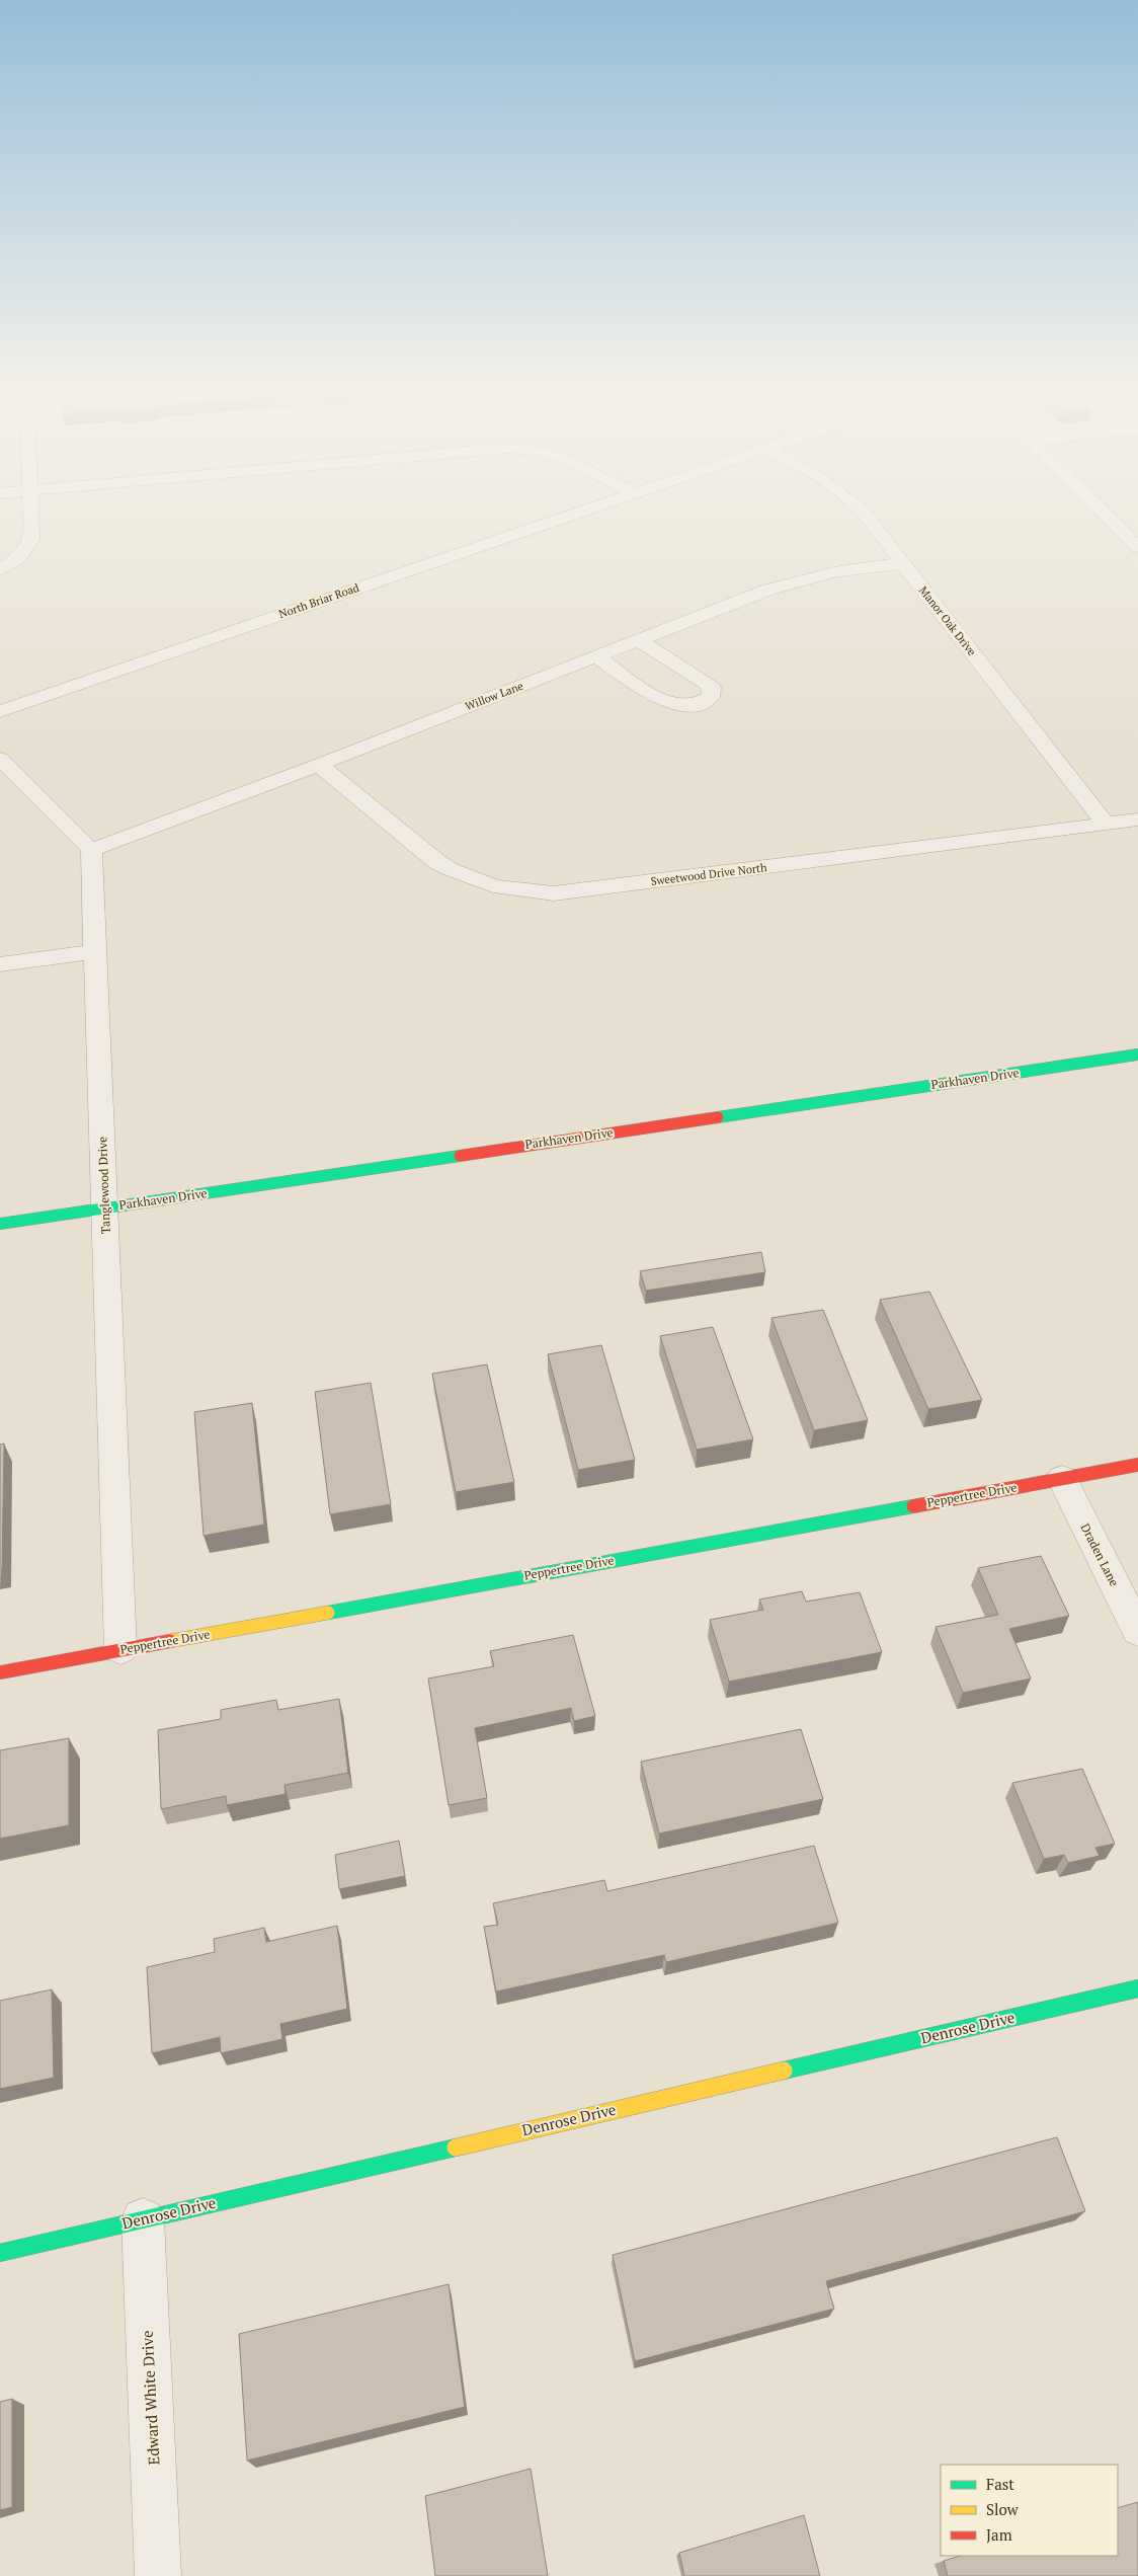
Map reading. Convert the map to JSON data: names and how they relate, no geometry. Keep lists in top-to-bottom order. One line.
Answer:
{"streets":{"street":["North Briar Road","Manor Oak Drive","Willow Lane","Sweetwood Drive North","Parkhaven Drive","Tanglewood Drive","Peppertree Drive","Draden Lane","Denrose Drive","Edward White Drive"]},"crossings":[["Manor Oak Drive","Willow Lane"],["Manor Oak Drive","Sweetwood Drive North"],["Willow Lane","Sweetwood Drive North"],["Willow Lane","Tanglewood Drive"],["Parkhaven Drive","Tanglewood Drive"],["Tanglewood Drive","Peppertree Drive"],["Peppertree Drive","Draden Lane"],["Denrose Drive","Edward White Drive"]],"legend":["Fast","Slow","Jam"]}
